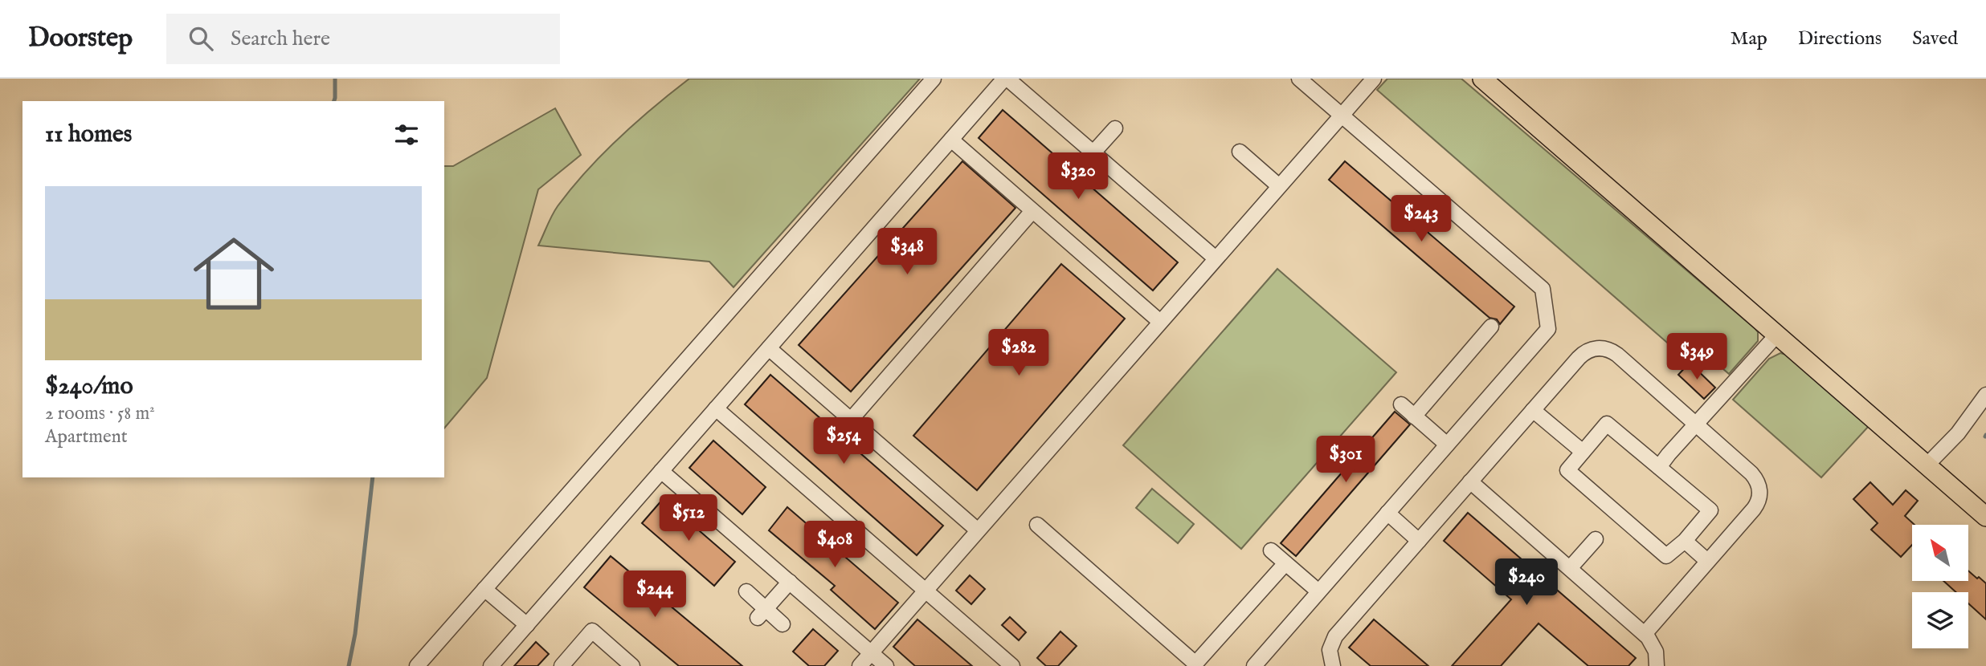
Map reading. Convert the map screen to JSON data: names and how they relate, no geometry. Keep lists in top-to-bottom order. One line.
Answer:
{"north":"top left","page":{"header":"Doorstep","search":"Search here","nav":["Map","Directions","Saved"],"heading":"11 homes","price":["$320","$243","$348","$282","$349","$254","$301","$512","$408","$240","$244"],"list":[{"name":"$240/mo","note":"2 rooms · 58 m² · Apartment"}]}}
